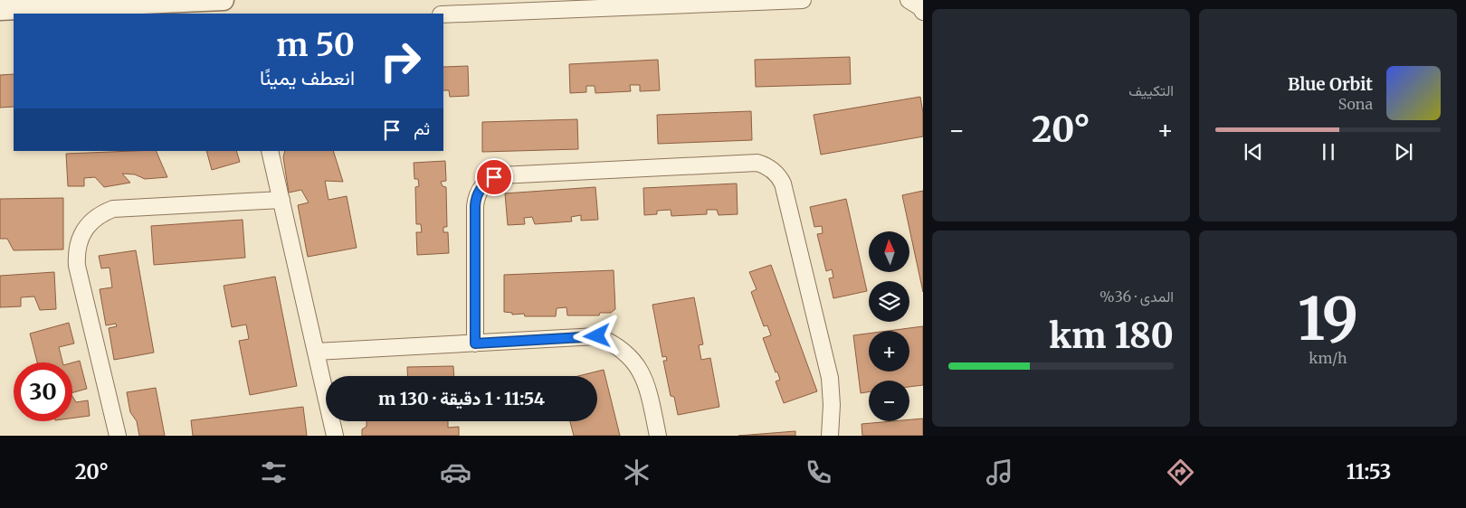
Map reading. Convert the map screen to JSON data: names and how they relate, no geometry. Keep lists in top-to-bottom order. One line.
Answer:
{"north":"top","page":{"tile":["التكييف",["19","km/h"],["المدى · 36%","180 km"]],"turn":["50 m","انعطف يمينًا"],"song":["Blue Orbit","Sona"],"then":"ثم","heat":["−","20°","+"],"map_buttons":["+","−"],"limit":"30","trip":"11:54 · 1 دقيقة · 130 m","tabs":["11:53","20°"]}}
